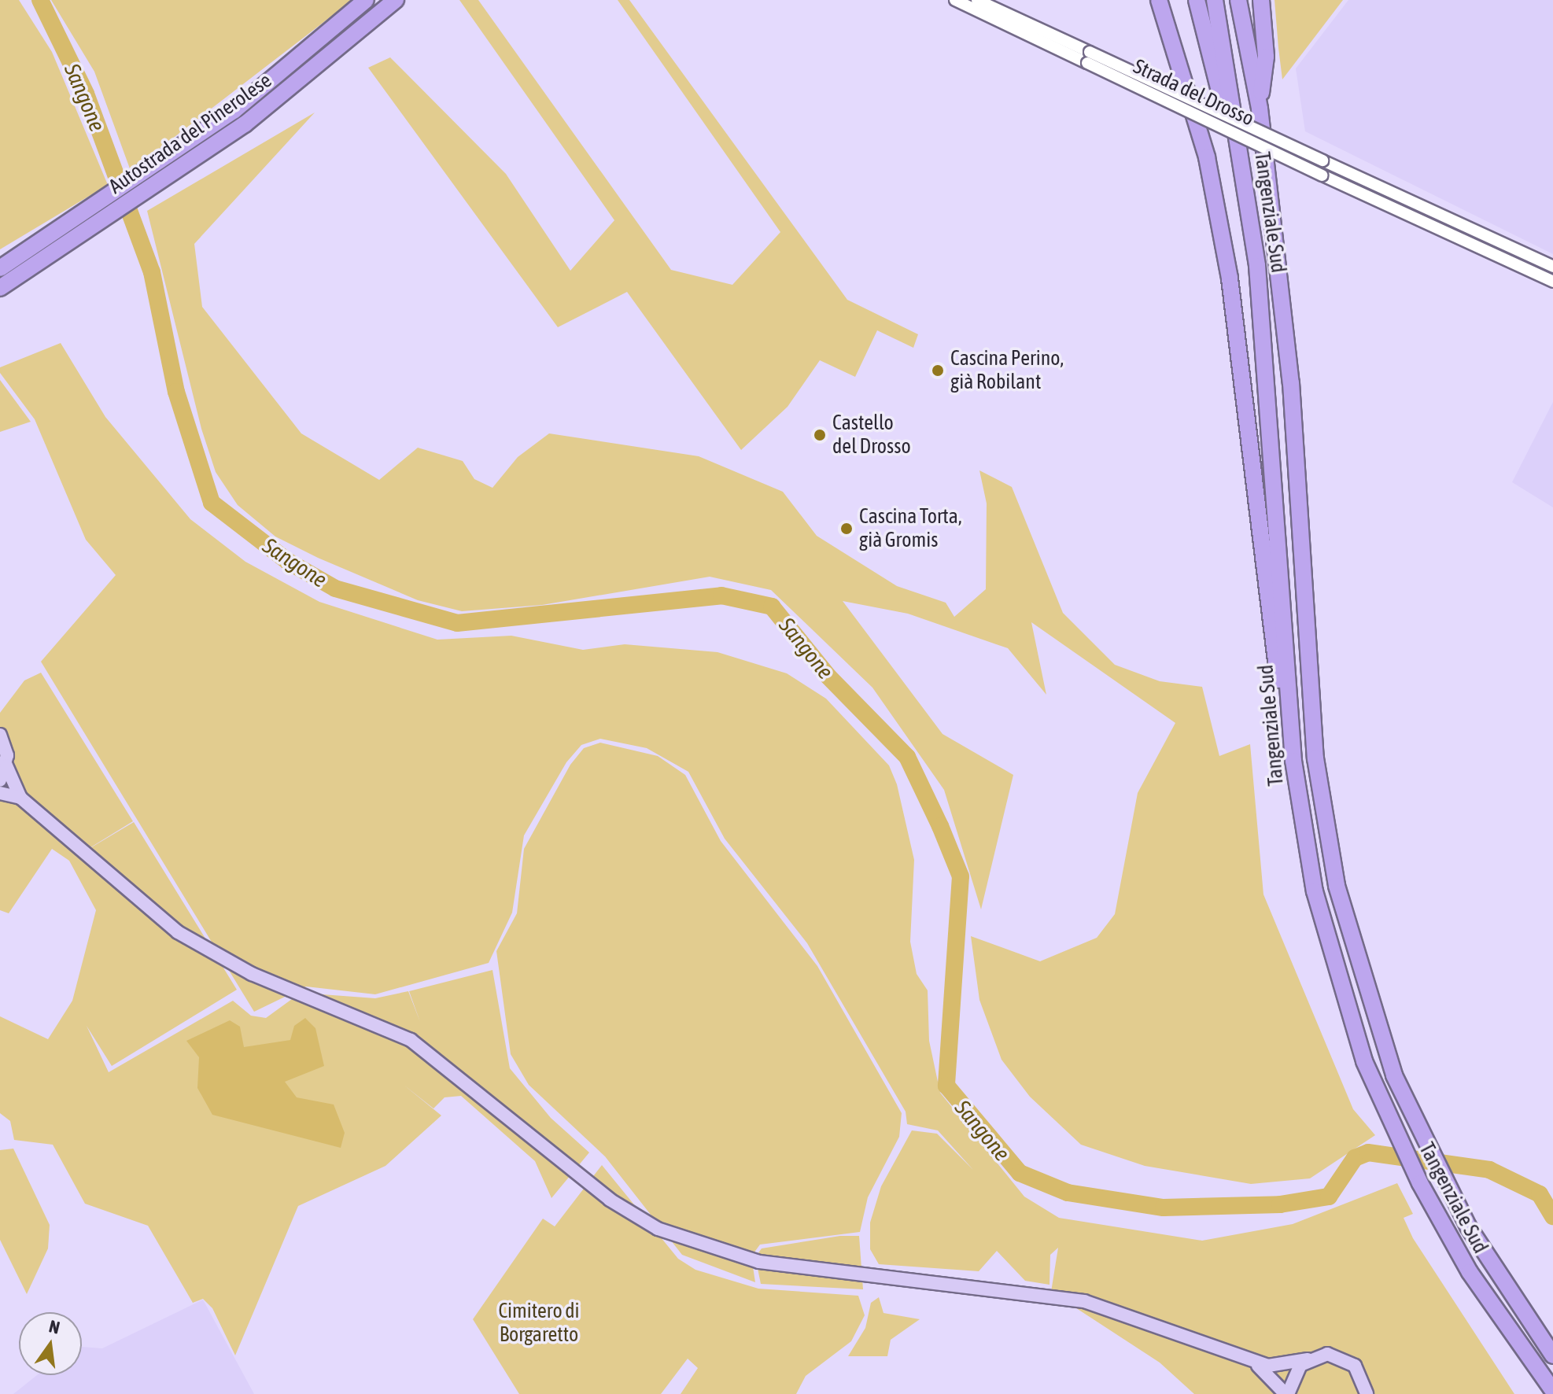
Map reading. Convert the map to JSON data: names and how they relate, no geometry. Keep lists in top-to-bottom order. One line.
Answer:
{"streets":{"highway":["Autostrada del Pinerolese","Tangenziale Sud"],"street":["Strada del Drosso"]},"water":["Sangone"],"parks":["Cimitero di Borgaretto"],"places":["Cascina Perino, già Robilant","Castello del Drosso","Cascina Torta, già Gromis"],"north":"top"}
